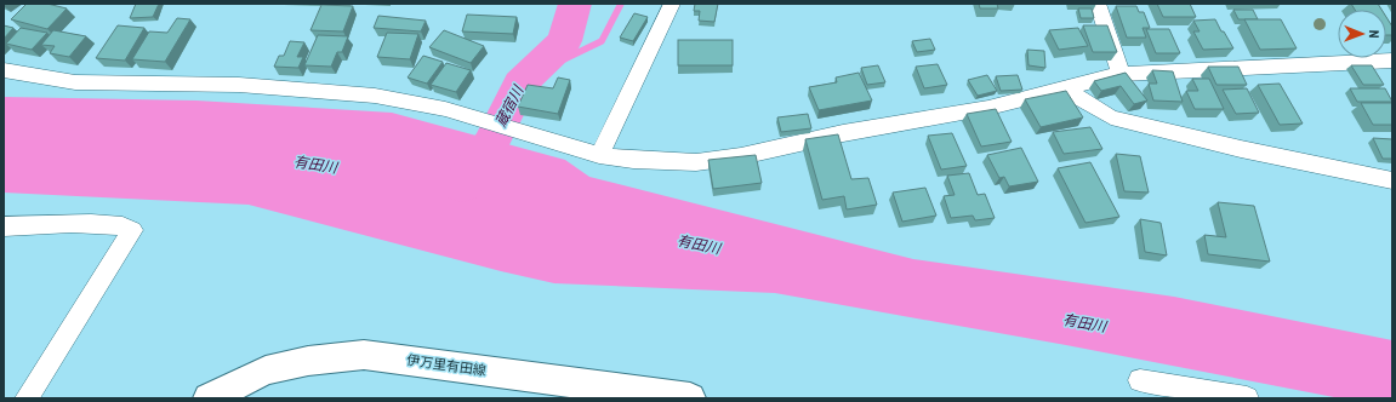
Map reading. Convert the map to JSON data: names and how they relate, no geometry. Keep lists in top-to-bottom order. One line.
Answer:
{"streets":{"main road":["伊万里有田線"]},"water":["蔵宿川","有田川"],"north":"right"}
